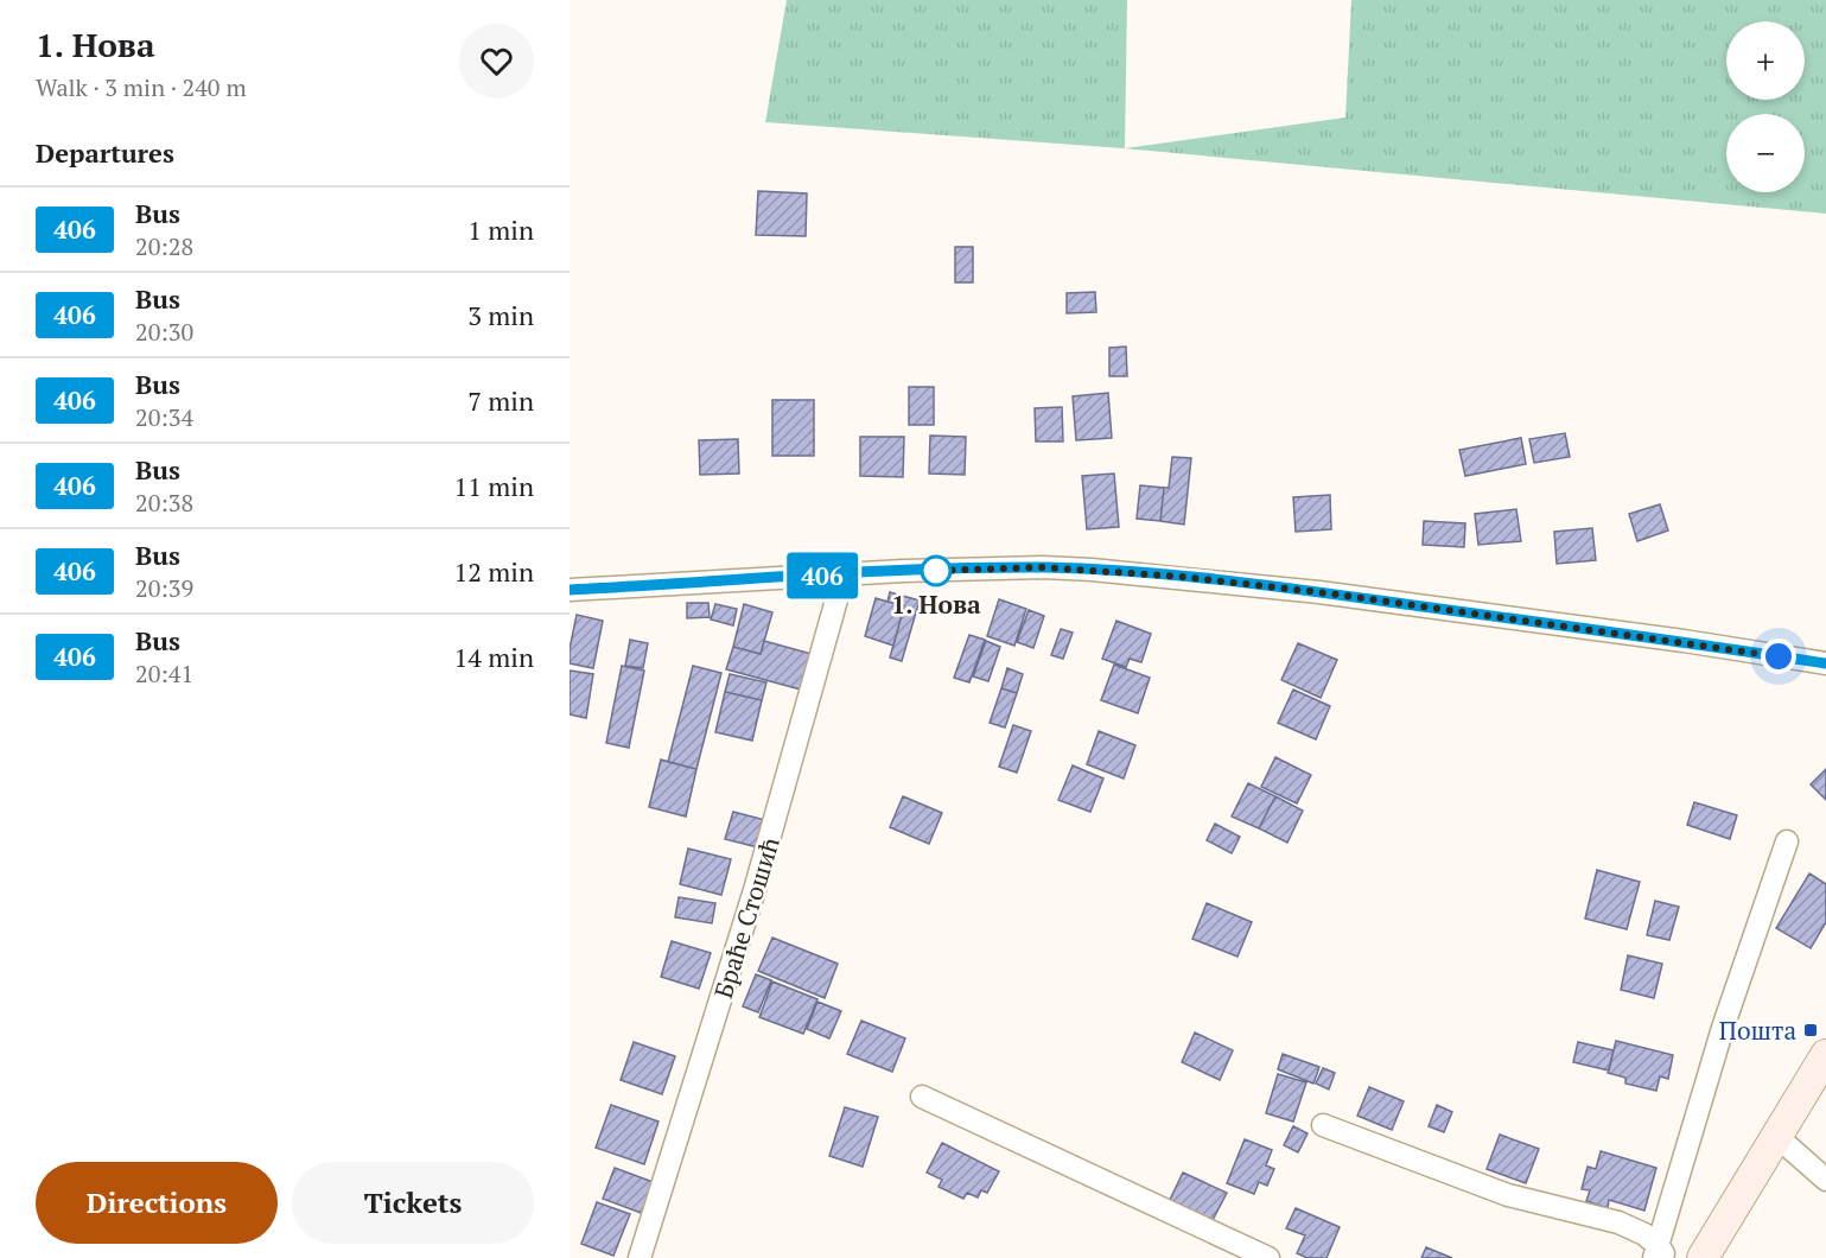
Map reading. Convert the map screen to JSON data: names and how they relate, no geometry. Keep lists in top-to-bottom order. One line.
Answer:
{"streets":{"street":["Браће Стошић"]},"places":{"other":["1. Нова"],"transit":["Пошта"]},"lines":["bus line 406"],"page":{"heading":[["1. Нова","Walk · 3 min · 240 m"],"Departures"],"on_map":"406","map_buttons":["+","−"],"list":[{"mark":"406","name":"Bus","note":"20:28","value":"1 min"},{"mark":"406","name":"Bus","note":"20:30","value":"3 min"},{"mark":"406","name":"Bus","note":"20:34","value":"7 min"},{"mark":"406","name":"Bus","note":"20:38","value":"11 min"},{"mark":"406","name":"Bus","note":"20:39","value":"12 min"},{"mark":"406","name":"Bus","note":"20:41","value":"14 min"}],"buttons":["Directions","Tickets"]}}
